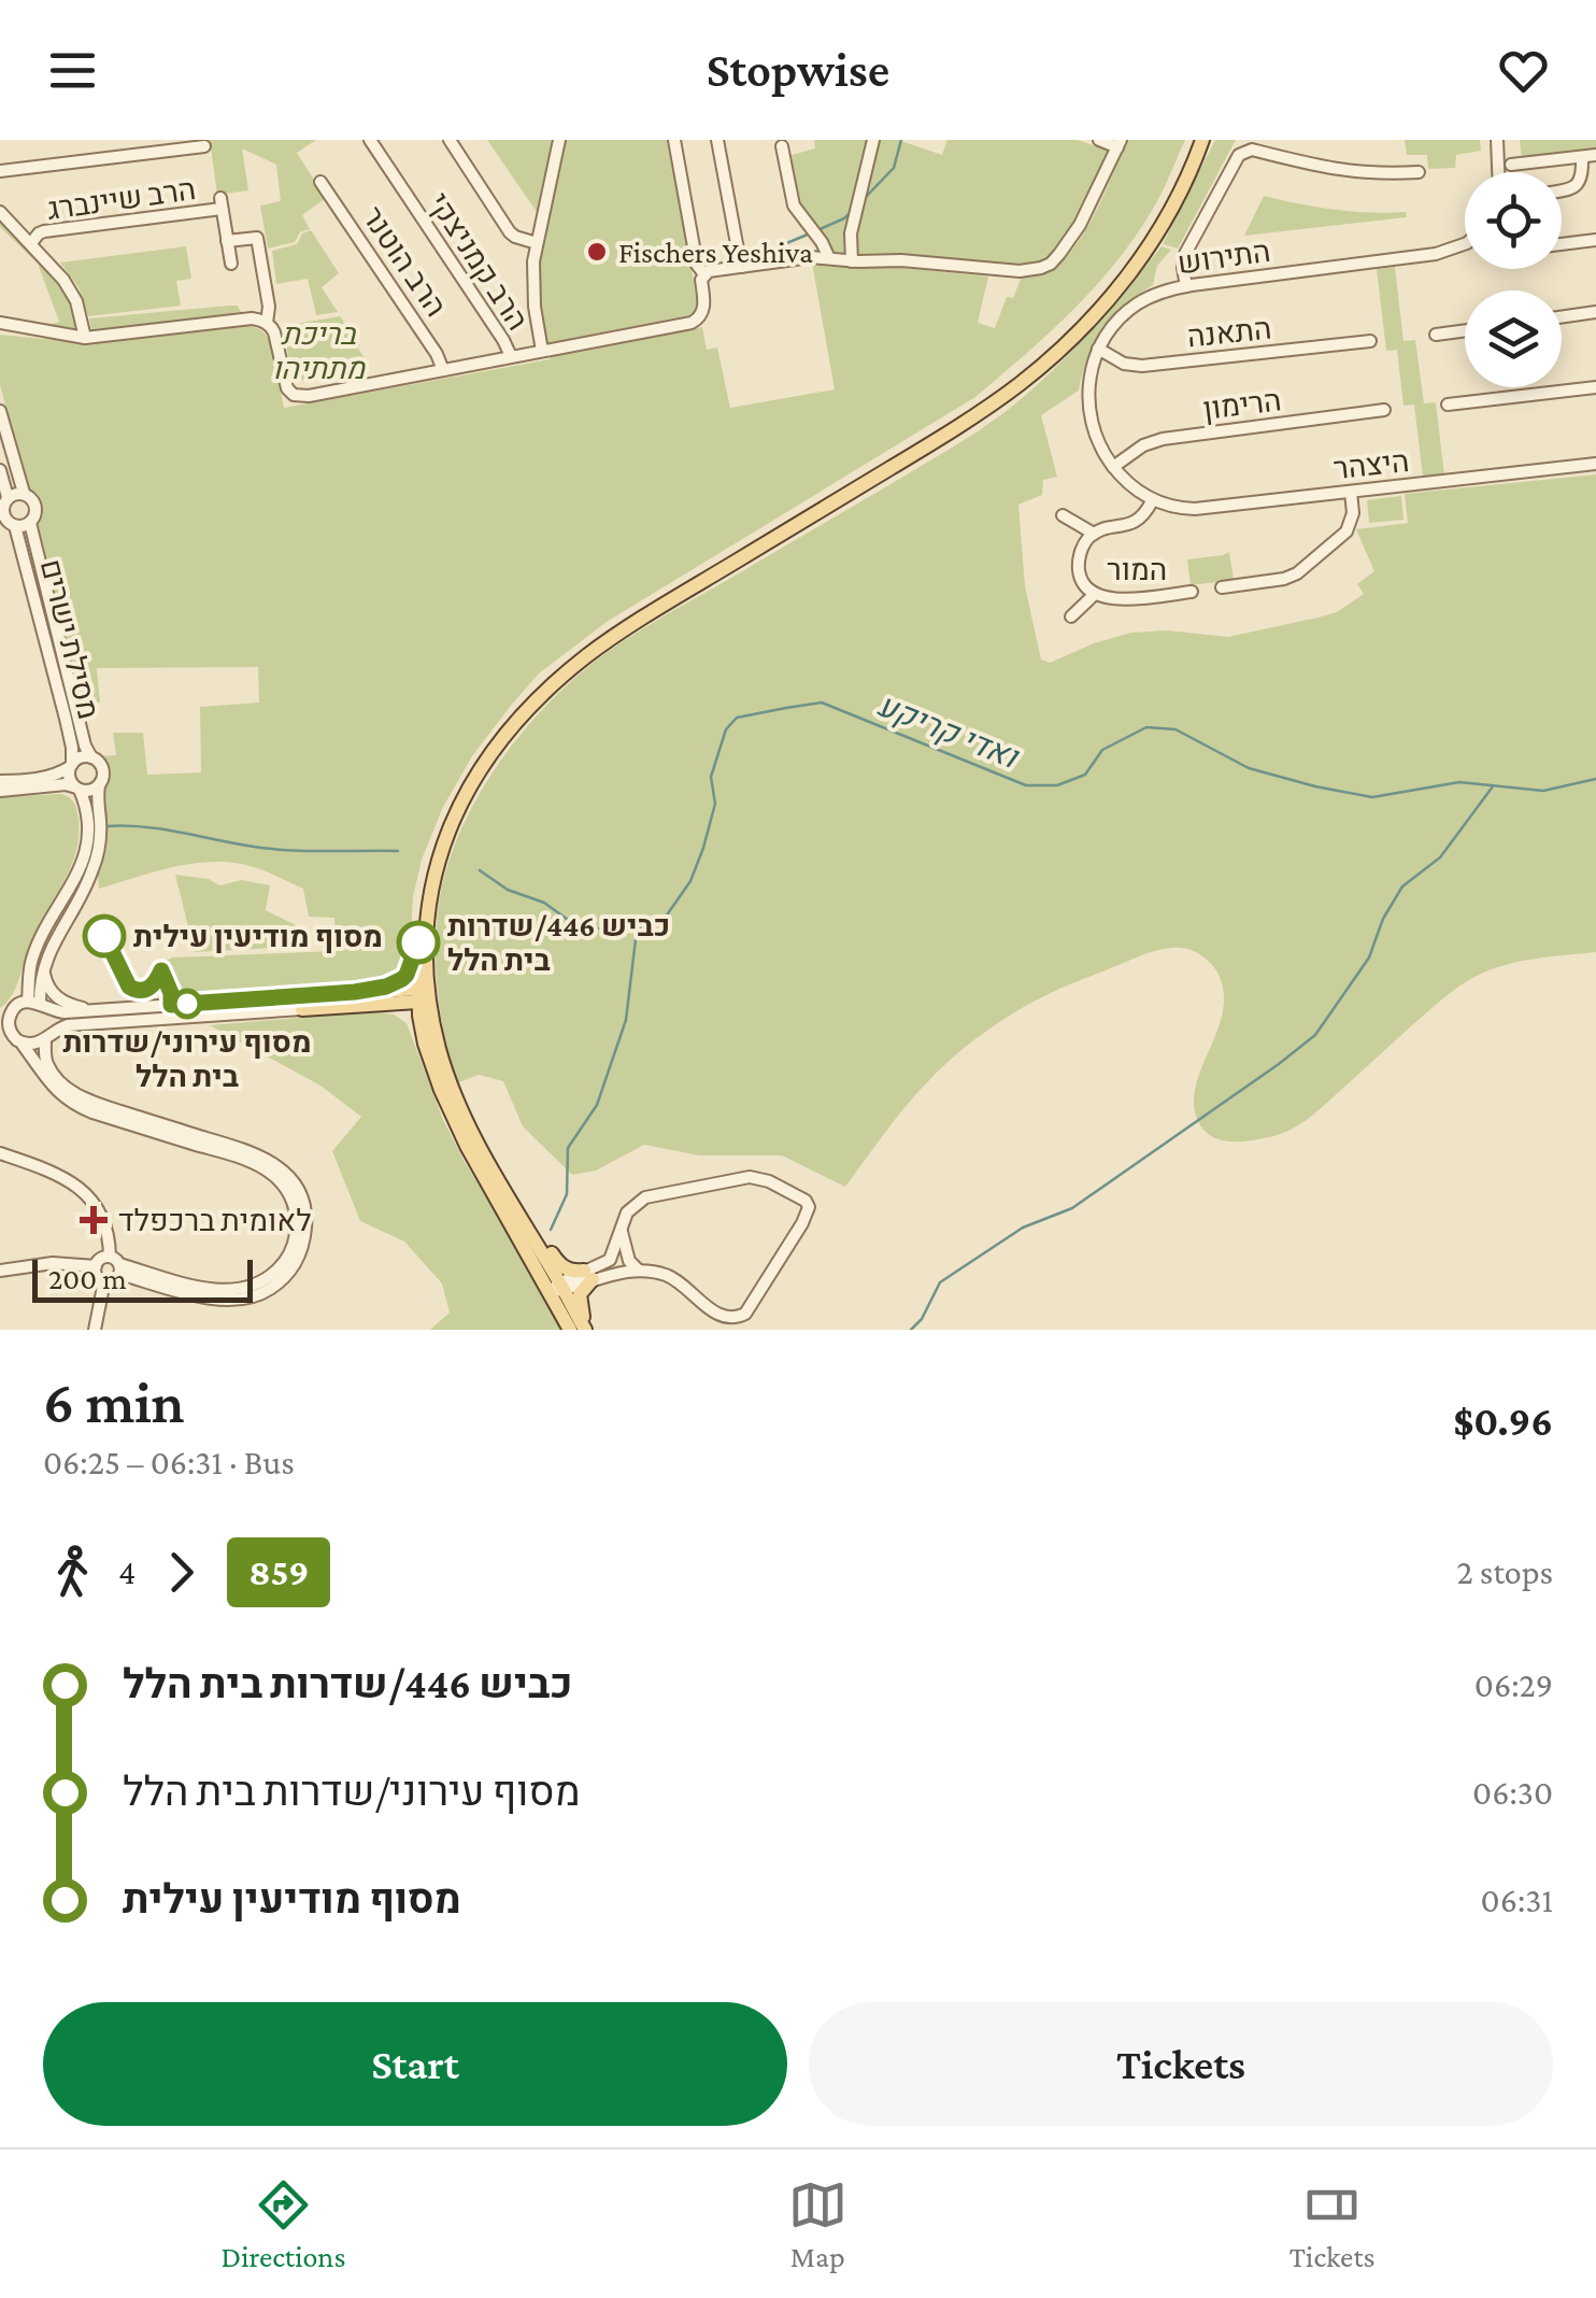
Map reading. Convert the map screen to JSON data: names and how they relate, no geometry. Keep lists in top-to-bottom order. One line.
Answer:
{"streets":{"street":["הרב שיינברג","התירוש","הרב הוטנר","הרב קמניצקי","התאנה","הרימון","היצהר","המור","מסילת ישרים"]},"crossings":[["התירוש","התאנה"],["התירוש","הרימון"],["התירוש","היצהר"],["התירוש","המור"],["היצהר","המור"]],"water":["ואדי קריקע"],"parks":["בריכת מתתיהו"],"places":{"other":["Fischers Yeshiva","מסוף מודיעין עילית","כביש 446/שדרות בית הלל","מסוף עירוני/שדרות בית הלל"],"health":["לאומית ברכפלד"]},"lines":["bus line 859"],"scale_bar":"200 m","page":{"header":"Stopwise","scale":"200 m","heading":["6 min","06:25 – 06:31 · Bus","$0.96"],"legs":["4","859","2 stops"],"list":[{"name":"כביש 446/שדרות בית הלל","value":"06:29"},{"name":"מסוף עירוני/שדרות בית הלל","value":"06:30"},{"name":"מסוף מודיעין עילית","value":"06:31"}],"buttons":["Start","Tickets"],"tabs":["Directions","Map","Tickets"]}}
